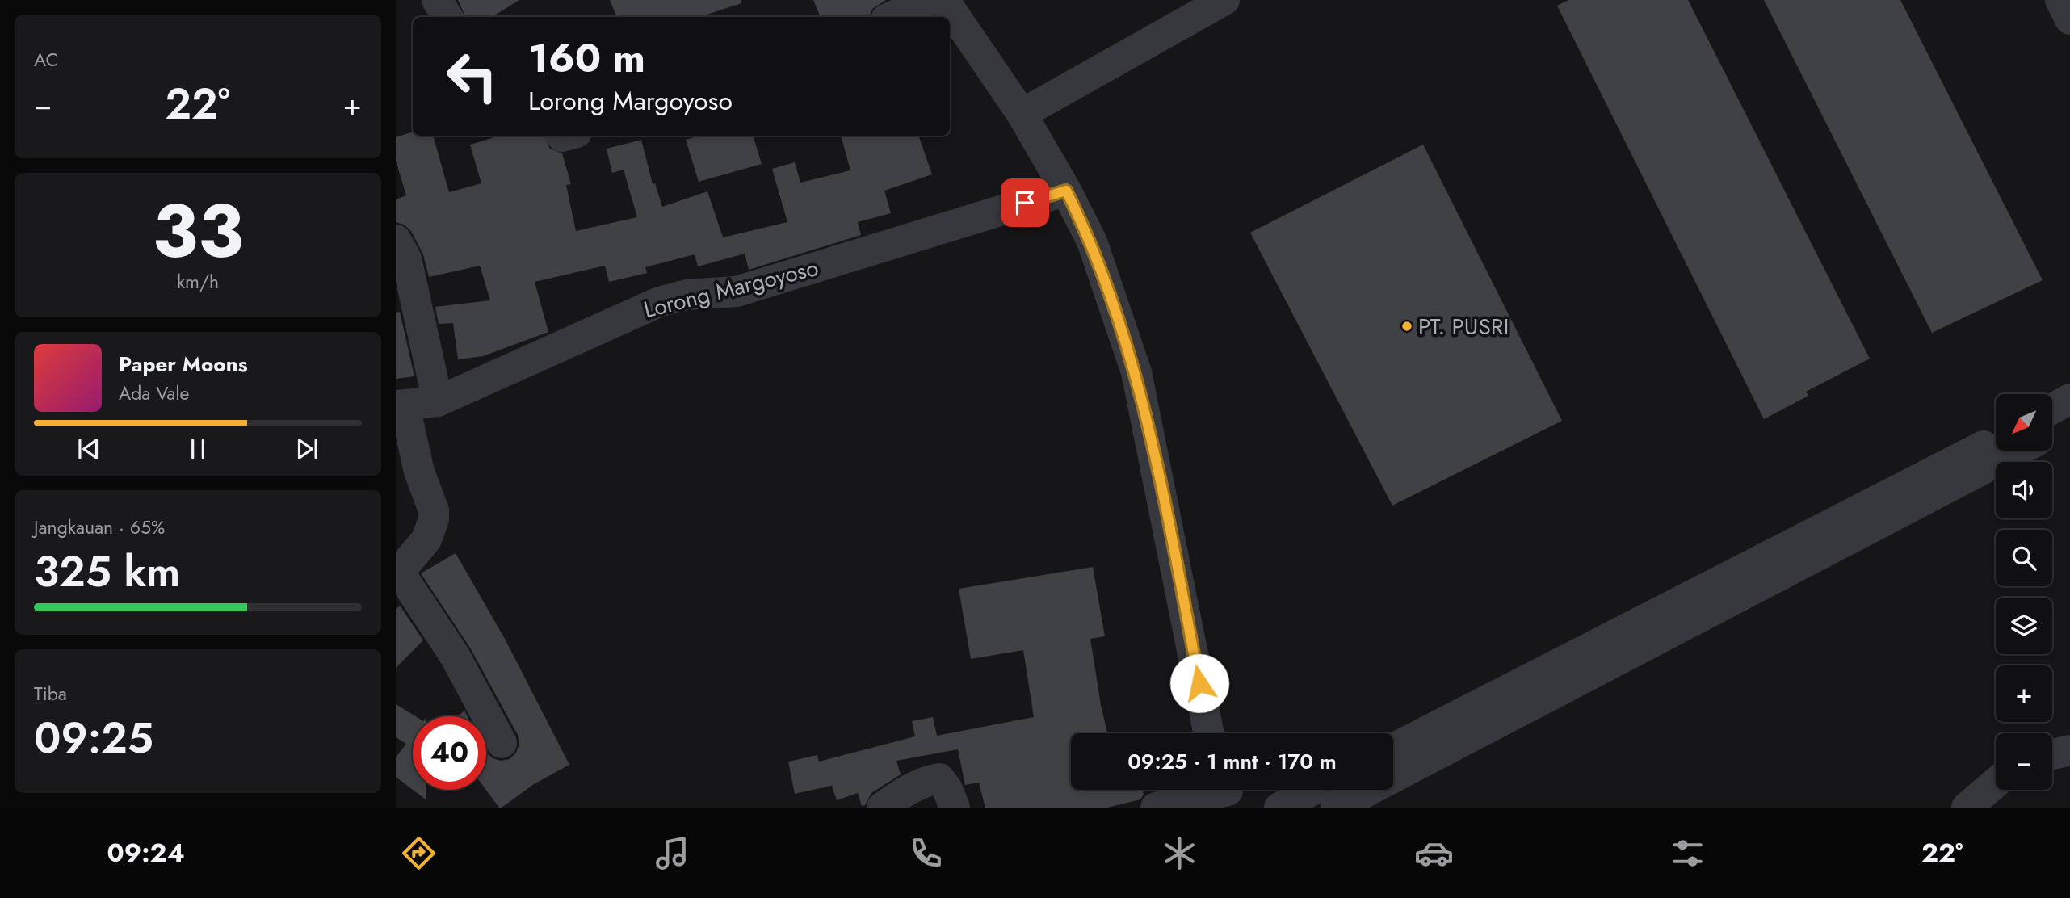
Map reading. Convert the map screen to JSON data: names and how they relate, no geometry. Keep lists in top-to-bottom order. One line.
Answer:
{"streets":{"street":["Lorong Margoyoso"]},"places":["PT. PUSRI"],"north":"bottom left","page":{"tile":["AC",["33","km/h"],["Jangkauan · 65%","325 km"],["Tiba","09:25"]],"turn":["160 m","Lorong Margoyoso"],"heat":["−","22°","+"],"song":["Paper Moons","Ada Vale"],"map_buttons":["+","−"],"limit":"40","trip":"09:25 · 1 mnt · 170 m","tabs":["09:24","22°"]}}
